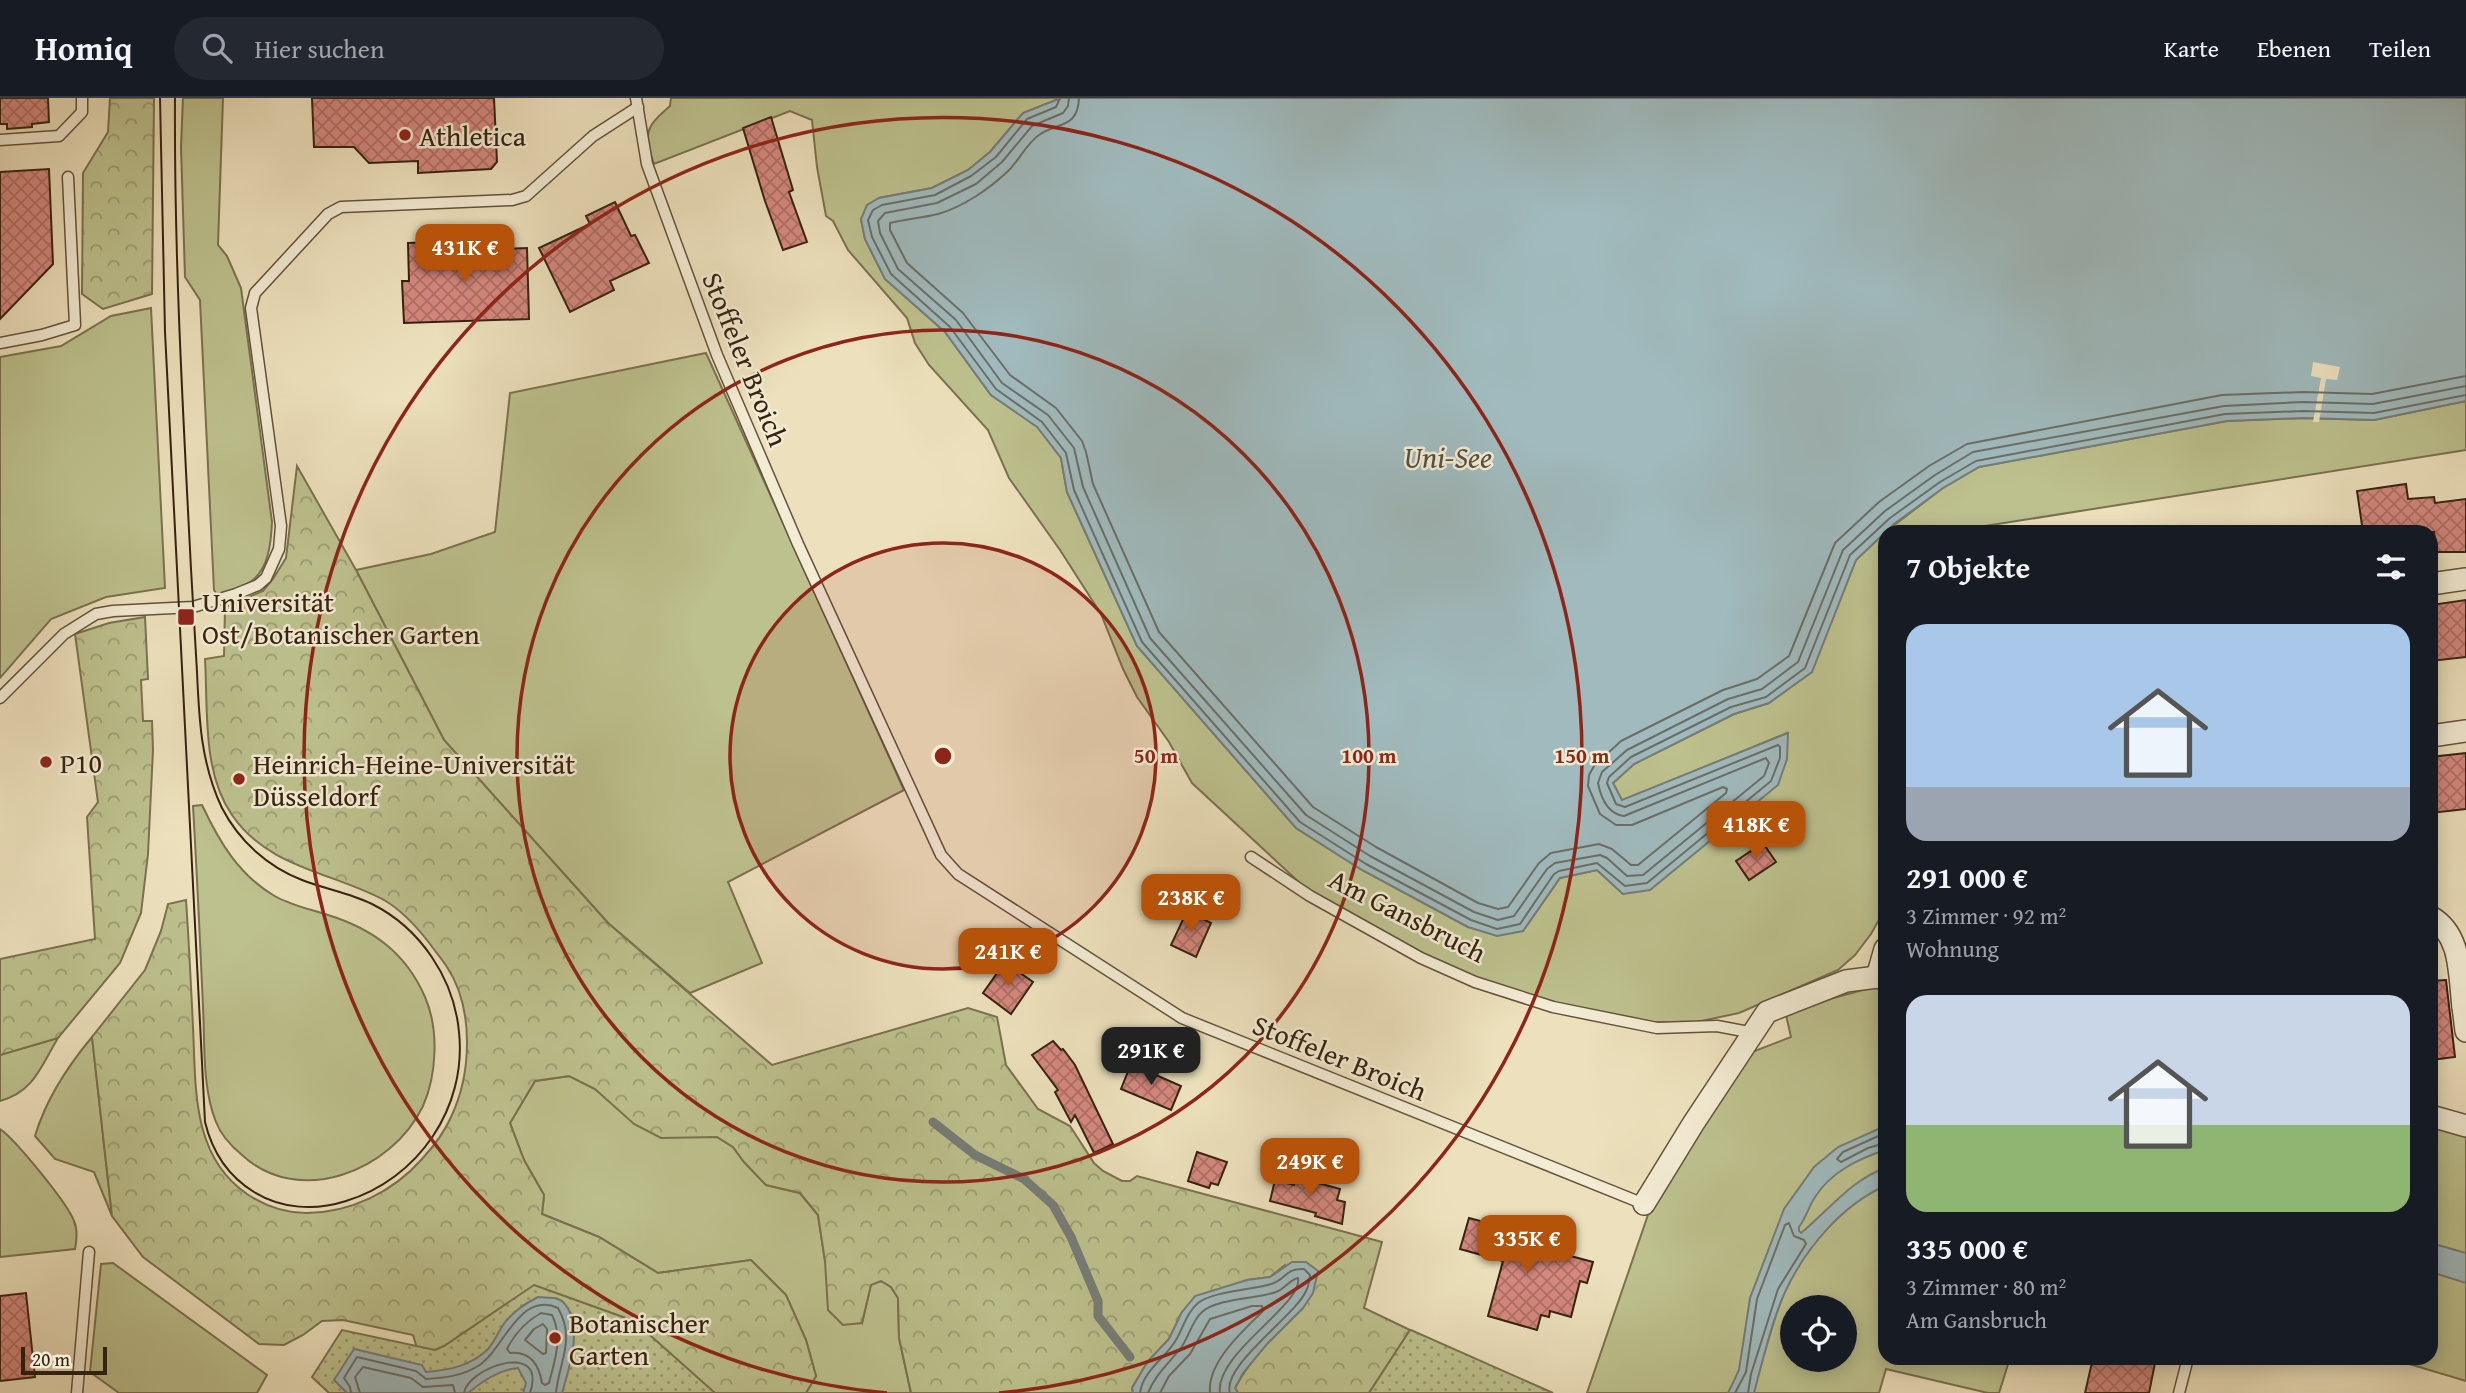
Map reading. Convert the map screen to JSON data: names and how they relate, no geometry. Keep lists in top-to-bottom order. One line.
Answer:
{"streets":{"lane":["Stoffeler Broich","Am Gansbruch"]},"water":["Uni-See"],"places":{"other":["Athletica","P10","Heinrich-Heine-Universität Düsseldorf","Botanischer Garten"],"transit":["Universität Ost/Botanischer Garten"]},"scale_bar":"20 m","page":{"header":"Homiq","search":"Hier suchen","nav":["Karte","Ebenen","Teilen"],"price":["431K €","418K €","238K €","241K €","291K €","249K €","335K €"],"heading":"7 Objekte","list":[{"name":"291 000 €","note":"3 Zimmer · 92 m² · Wohnung"},{"name":"335 000 €","note":"3 Zimmer · 80 m² · Am Gansbruch"}],"scale":"20 m"},"rings":["50 m","100 m","150 m"]}
